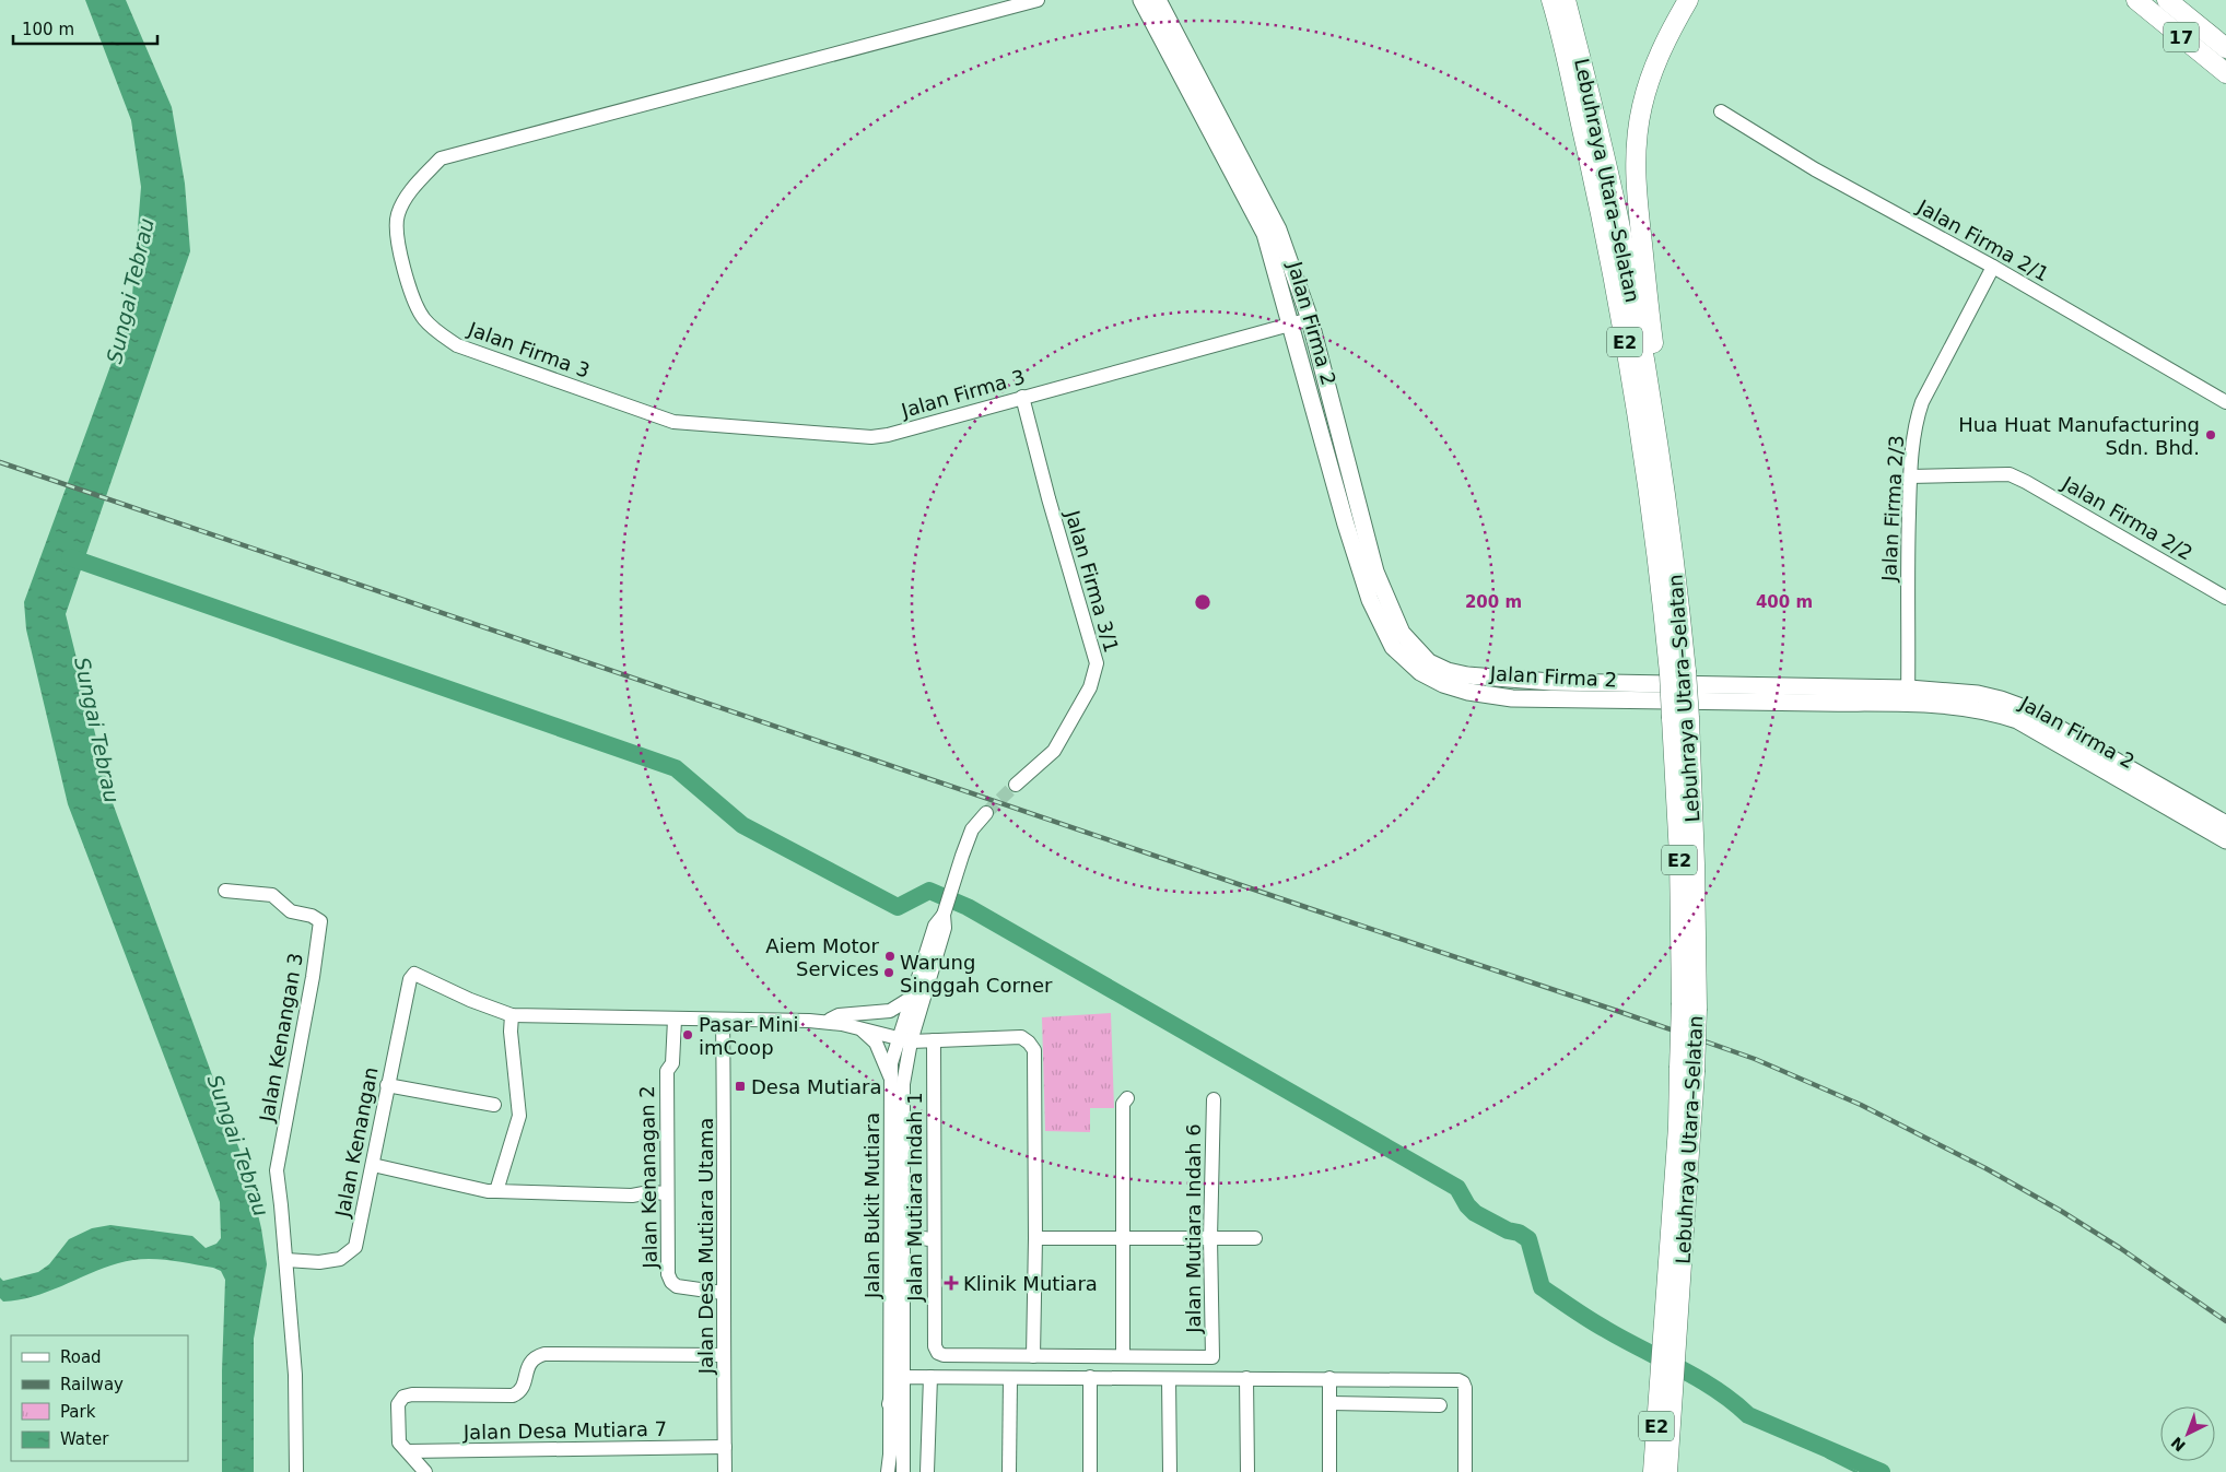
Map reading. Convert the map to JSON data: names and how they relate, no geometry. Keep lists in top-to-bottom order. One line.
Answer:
{"streets":{"highway":["17","Lebuhraya Utara–Selatan","E2"],"main road":["Jalan Firma 2"],"street":["Jalan Firma 2/1","Jalan Firma 3","Jalan Firma 2/3","Jalan Firma 2/2","Jalan Firma 3/1","Jalan Kenangan 3","Jalan Kenangan","Jalan Kenanagan 2","Jalan Mutiara Indah 1","Jalan Bukit Mutiara","Jalan Mutiara Indah 6","Jalan Desa Mutiara Utama","Jalan Desa Mutiara 7"]},"crossings":[["Jalan Firma 2/1","Jalan Firma 2/3"],["Jalan Firma 2","Jalan Firma 3"],["Jalan Firma 2","Jalan Firma 2/3"],["Jalan Firma 3","Jalan Firma 3/1"],["Jalan Firma 2/3","Jalan Firma 2/2"],["Jalan Kenangan 3","Jalan Kenangan"],["Jalan Kenanagan 2","Jalan Desa Mutiara Utama"],["Jalan Desa Mutiara Utama","Jalan Desa Mutiara 7"]],"water":["Sungai Tebrau"],"places":{"other":["Hua Huat Manufacturing Sdn. Bhd.","Aiem Motor Services","Warung Singgah Corner","Pasar Mini imCoop"],"transit":["Desa Mutiara"],"health":["Klinik Mutiara"]},"legend":["Road","Railway","Park","Water"],"scale_bar":"100 m","north":"bottom left","rings":["200 m","400 m"]}
